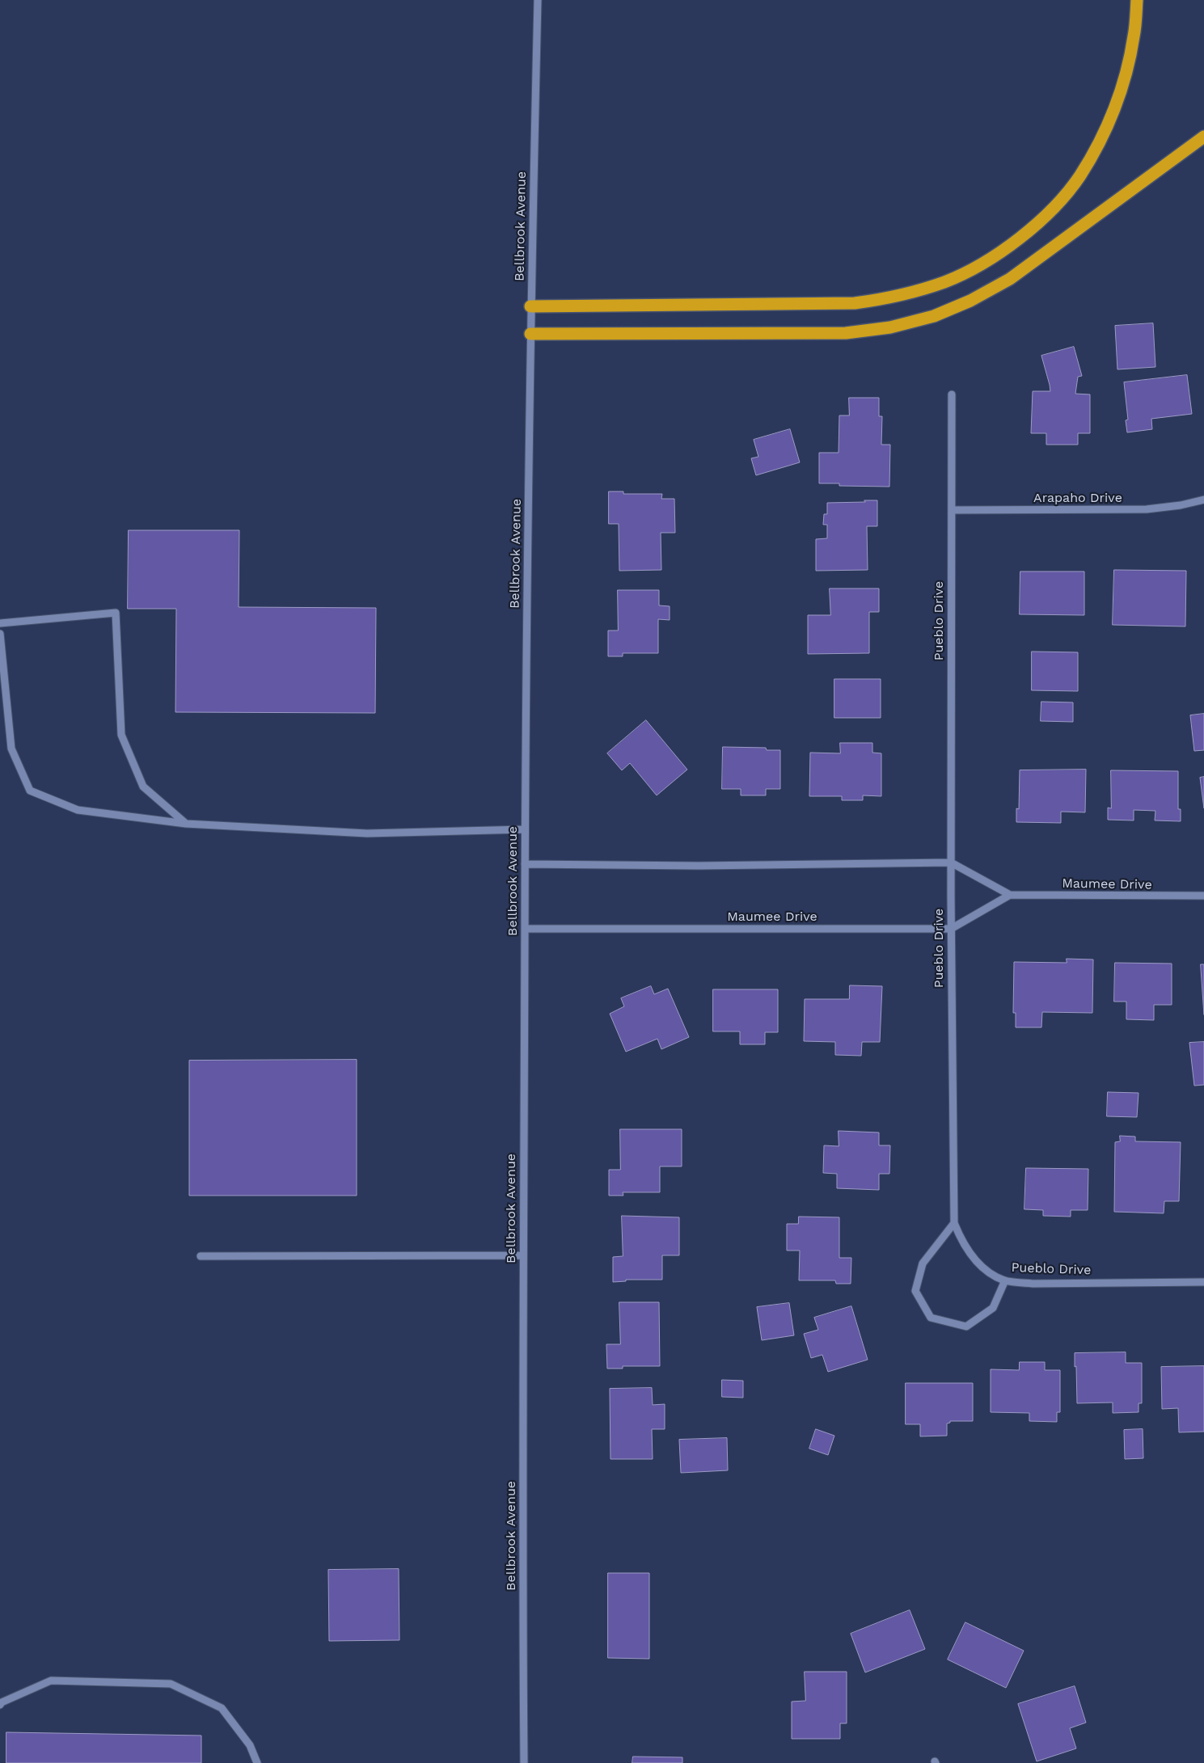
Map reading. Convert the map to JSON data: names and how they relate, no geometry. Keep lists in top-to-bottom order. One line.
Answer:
{"streets":{"street":["Bellbrook Avenue","Arapaho Drive","Pueblo Drive","Maumee Drive"]},"crossings":[["Bellbrook Avenue","Maumee Drive"],["Arapaho Drive","Pueblo Drive"],["Pueblo Drive","Maumee Drive"]]}
